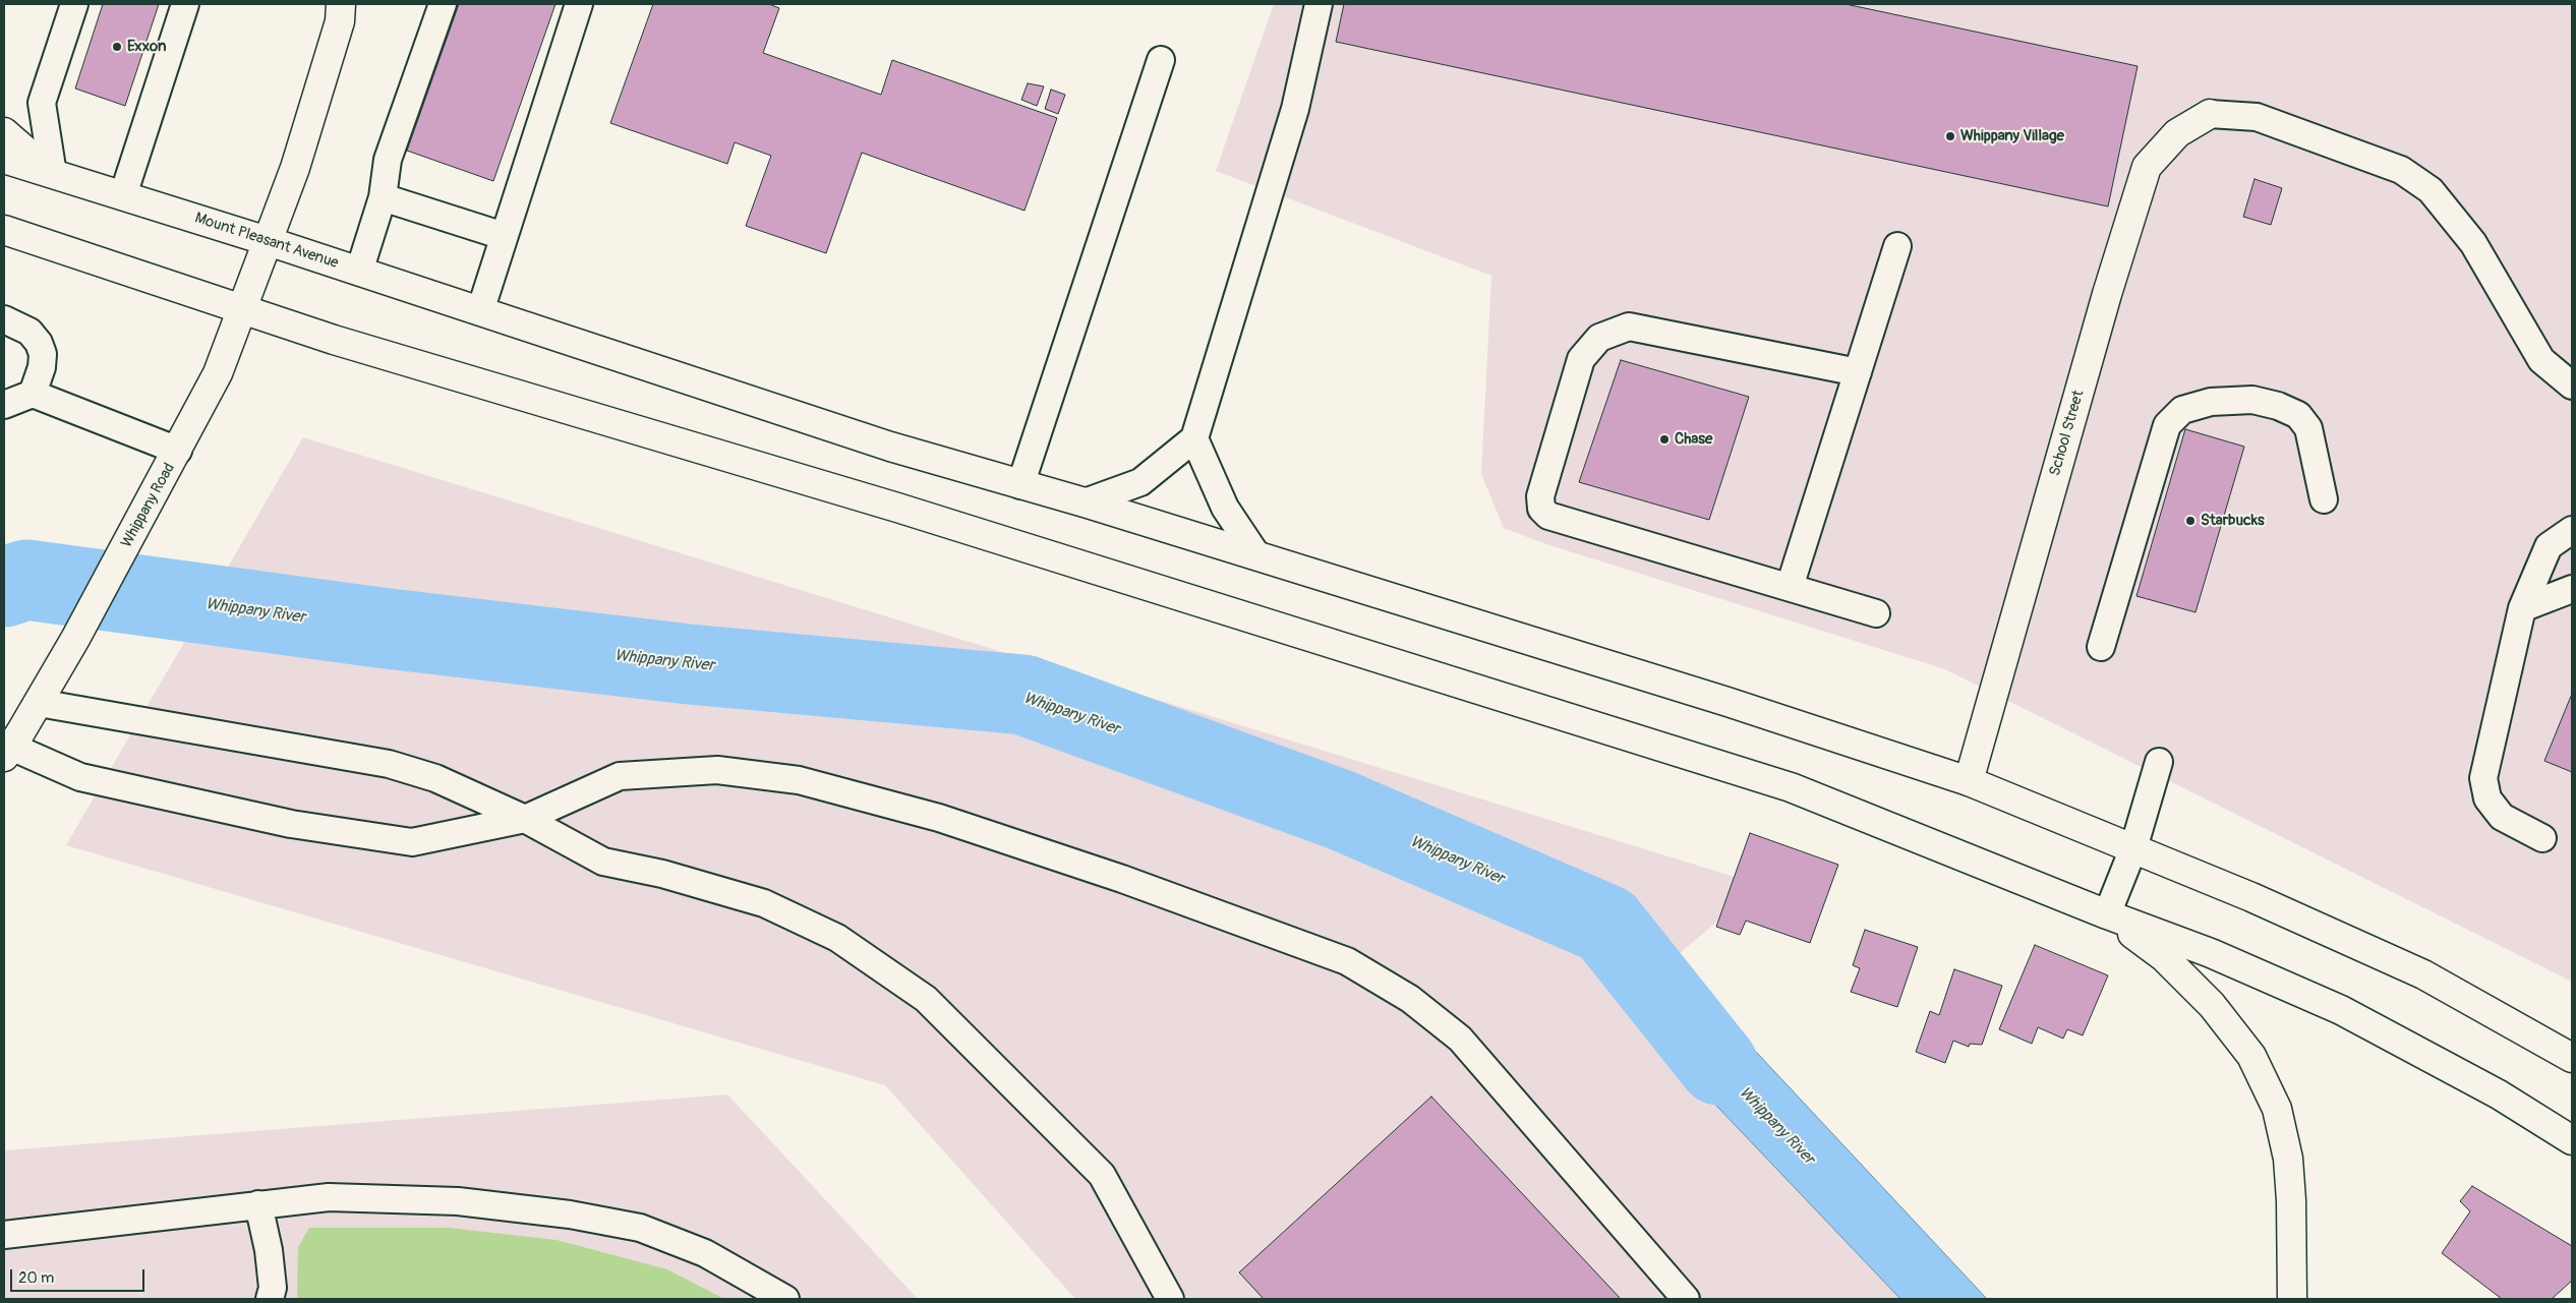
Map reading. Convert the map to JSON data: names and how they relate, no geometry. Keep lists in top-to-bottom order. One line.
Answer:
{"streets":{"main road":["Mount Pleasant Avenue","School Street","Whippany Road"]},"crossings":[["Mount Pleasant Avenue","School Street"],["Mount Pleasant Avenue","Whippany Road"]],"water":["Whippany River"],"places":["Exxon","Whippany Village","Chase","Starbucks"],"scale_bar":"20 m"}
